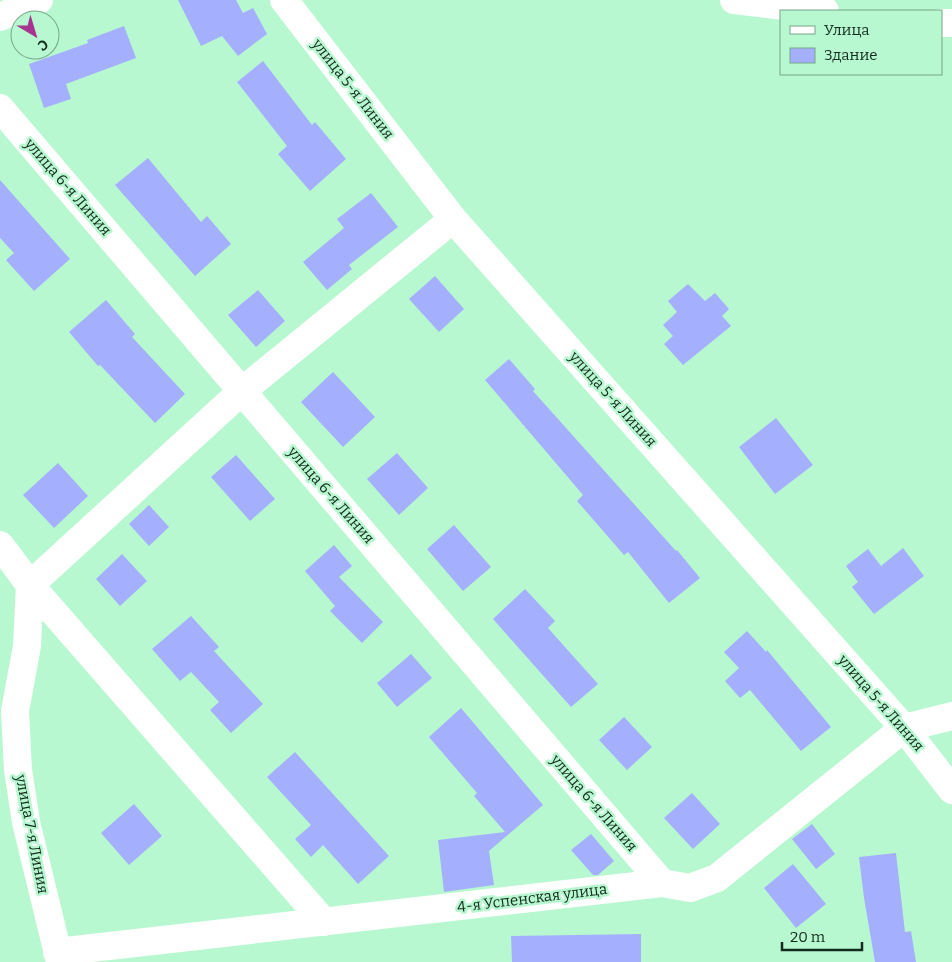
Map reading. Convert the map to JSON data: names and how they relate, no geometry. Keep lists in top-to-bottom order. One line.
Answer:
{"streets":{"street":["улица 5-я Линия","улица 6-я Линия","улица 7-я Линия","4-я Успенская улица"]},"crossings":[["улица 5-я Линия","4-я Успенская улица"],["улица 6-я Линия","4-я Успенская улица"],["улица 7-я Линия","4-я Успенская улица"]],"legend":["Улица","Здание"],"scale_bar":"20 m","north":"bottom right"}
